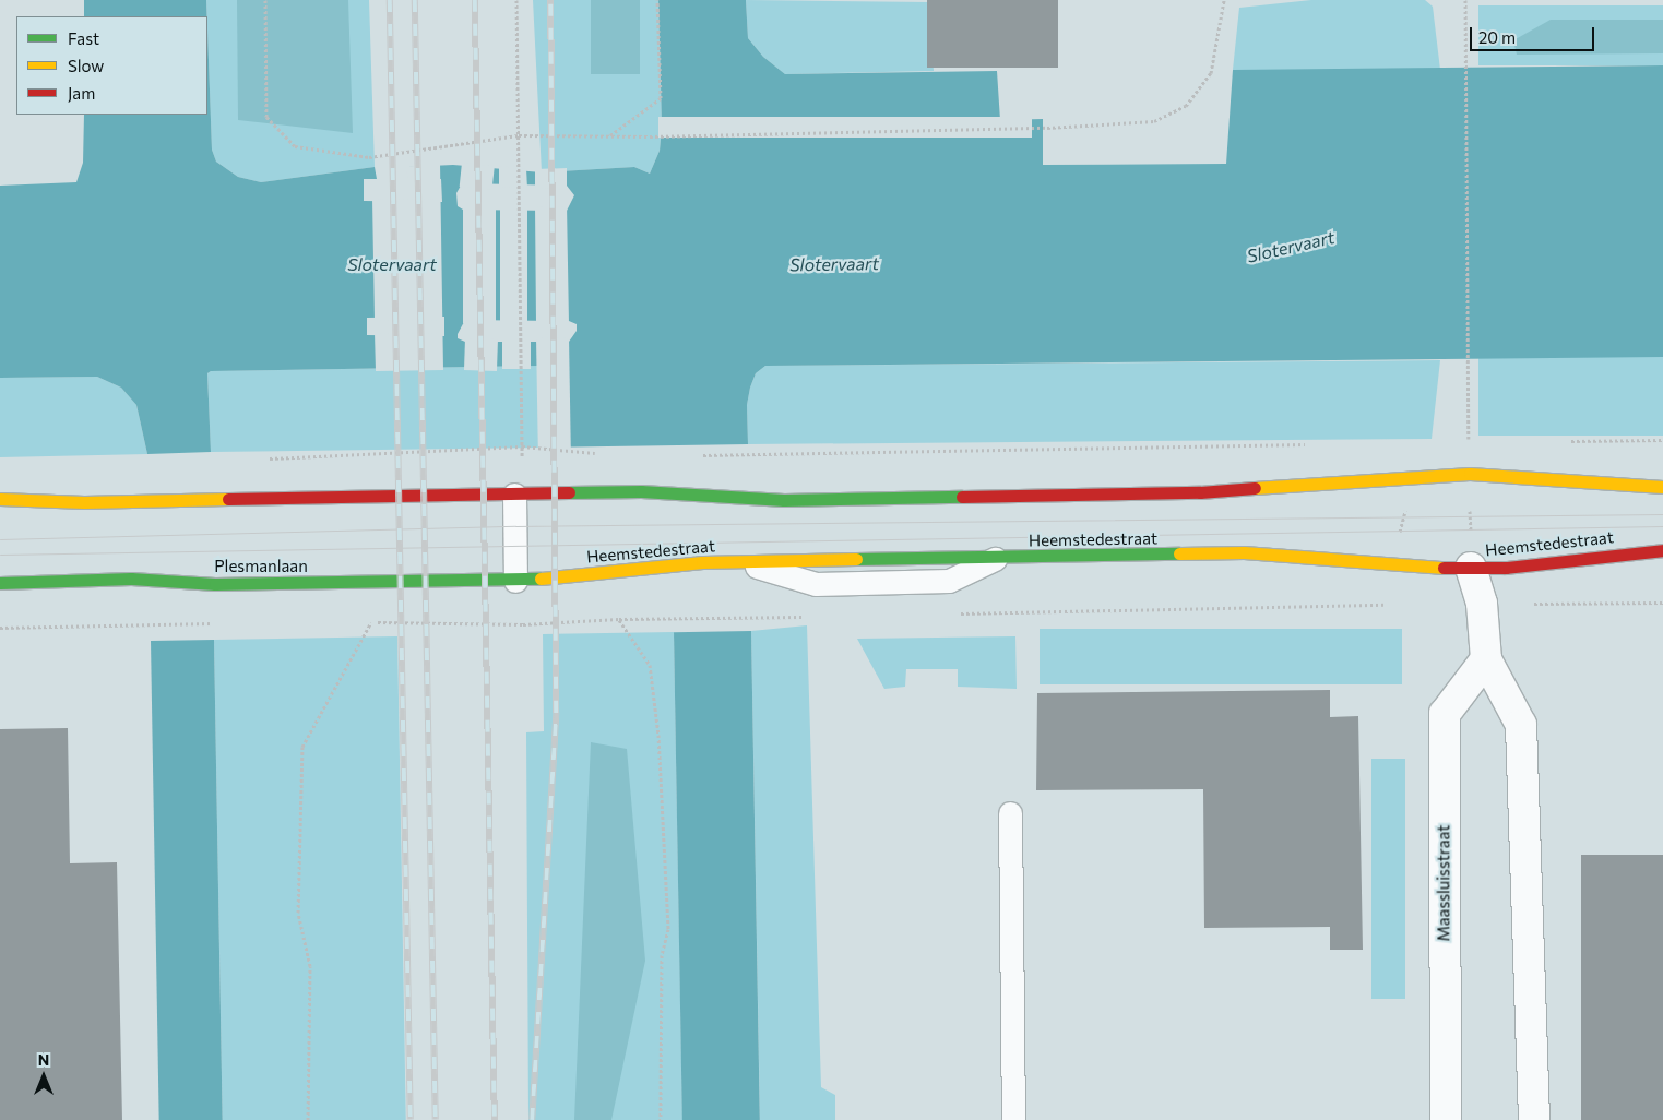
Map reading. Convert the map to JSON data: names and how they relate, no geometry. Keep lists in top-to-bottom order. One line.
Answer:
{"streets":{"street":["Heemstedestraat","Plesmanlaan","Maassluisstraat"]},"crossings":[["Heemstedestraat","Plesmanlaan"]],"water":["Slotervaart"],"legend":["Fast","Slow","Jam"],"scale_bar":"20 m","north":"top"}
